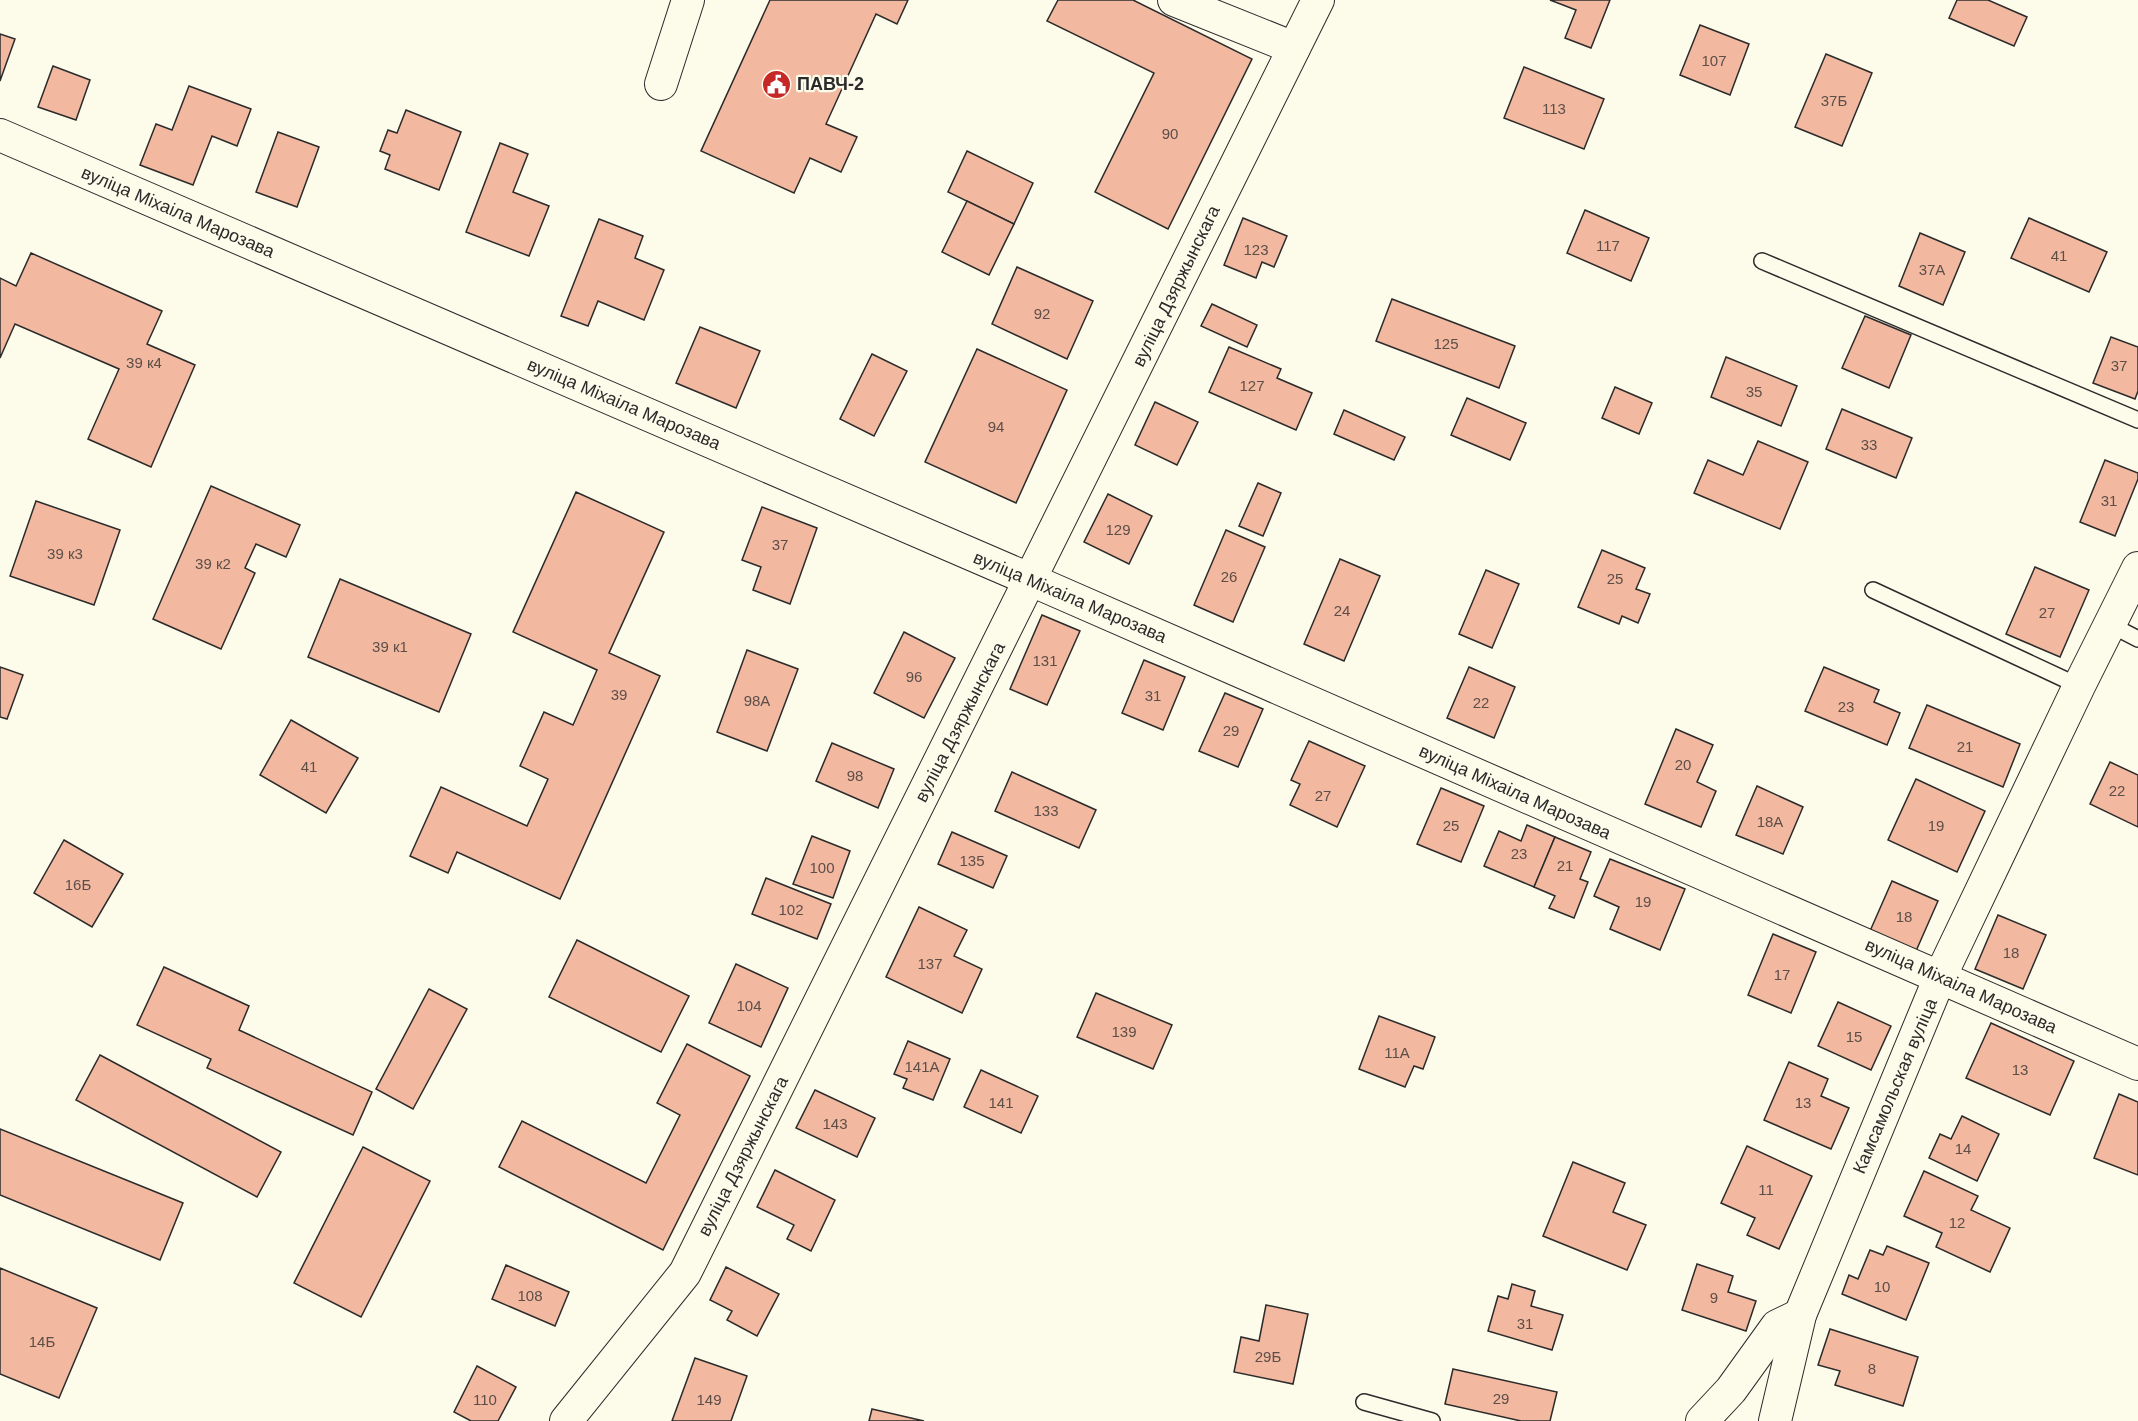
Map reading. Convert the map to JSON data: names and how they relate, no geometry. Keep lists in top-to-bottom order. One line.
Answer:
{"streets":{"street":["вуліца Міхаіла Марозава","вуліца Дзяржынскага","Камсамольская вуліца"]},"crossings":[["вуліца Міхаіла Марозава","вуліца Дзяржынскага"],["вуліца Міхаіла Марозава","Камсамольская вуліца"]],"places":{"public building":["ПАВЧ-2"]},"house_numbers":["107","37Б","113","90","117","123","41","37А","92","125","39 к4","37","127","35","94","33","31","129","37","39 к3","39 к2","26","25","24","27","39 к1","131","96","39","31","98А","22","23","29","21","20","41","98","22","27","133","18А","25","19","23","135","21","100","16Б","19","102","18","18","137","17","104","139","15","11А","141А","13","141","13","143","14","11","12","10","108","9","31","14Б","29Б","8","29","110","149"]}
